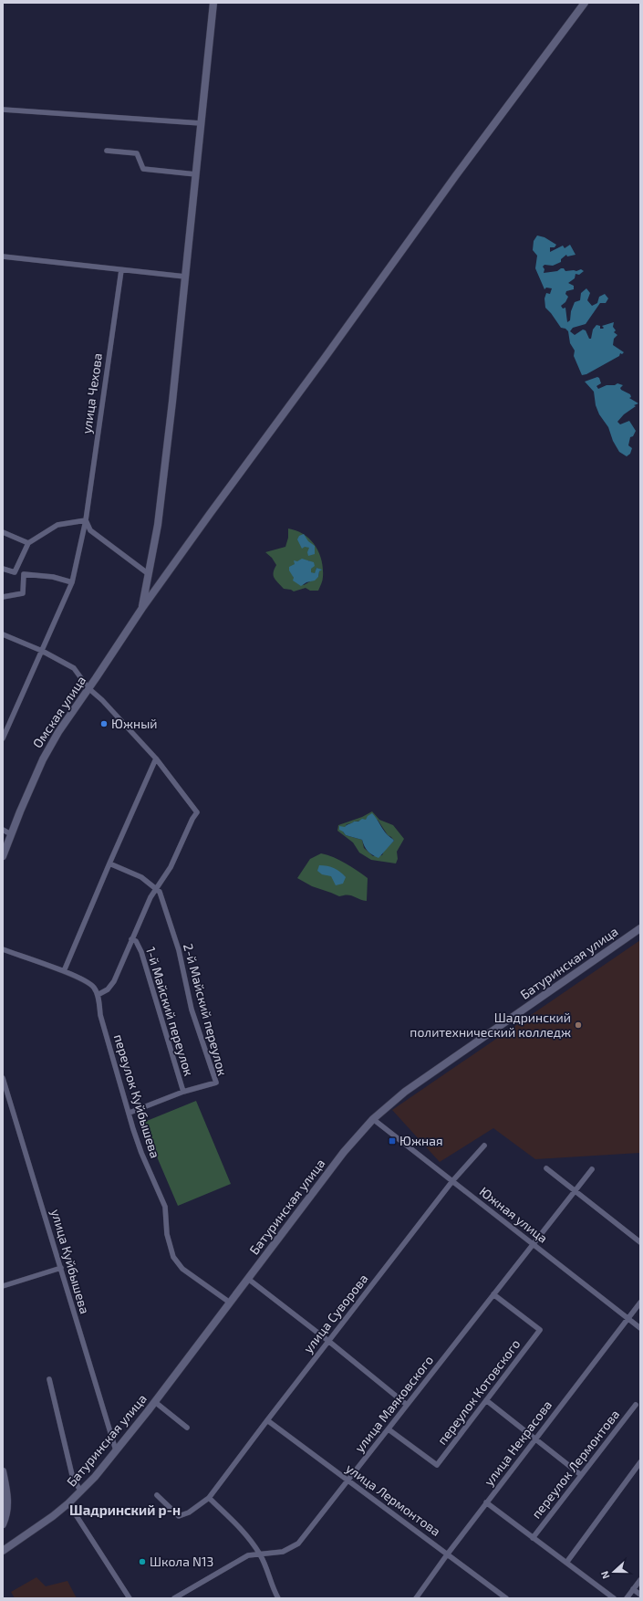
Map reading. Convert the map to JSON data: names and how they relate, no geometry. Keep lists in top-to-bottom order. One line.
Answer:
{"streets":{"street":["улица Чехова","Омская улица","Батуринская улица","2-й Майский переулок","1-й Майский переулок","переулок Куйбышева","Южная улица","улица Куйбышева","улица Суворова","переулок Котовского","улица Маяковского","улица Некрасова","переулок Лермонтова","улица Лермонтова"]},"crossings":[["Батуринская улица","переулок Куйбышева"],["Батуринская улица","Южная улица"],["Батуринская улица","улица Куйбышева"],["2-й Майский переулок","1-й Майский переулок"],["2-й Майский переулок","переулок Куйбышева"],["Южная улица","улица Суворова"],["Южная улица","улица Маяковского"],["Южная улица","улица Некрасова"],["улица Суворова","улица Лермонтова"],["переулок Котовского","улица Маяковского"],["улица Маяковского","улица Лермонтова"],["улица Некрасова","улица Лермонтова"]],"districts":["Шадринский р-н"],"places":{"other":["Южный","Шадринский политехнический колледж","Школа N13"],"transit":["Южная"]},"north":"left"}
